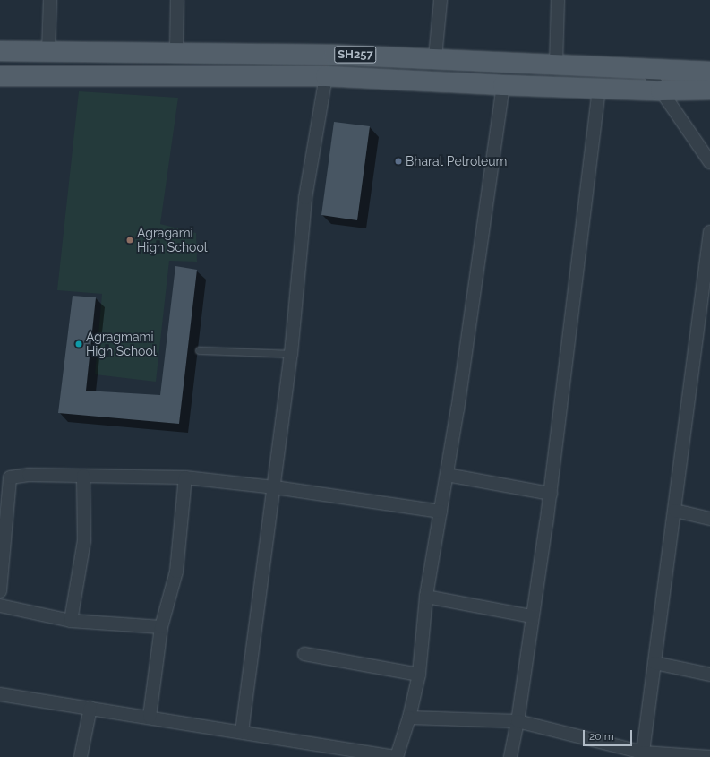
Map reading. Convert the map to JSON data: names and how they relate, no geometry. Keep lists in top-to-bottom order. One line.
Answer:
{"streets":{"main road":["SH257"]},"places":["Bharat Petroleum","Agragami High School","Agragmami High School"],"scale_bar":"20 m"}
